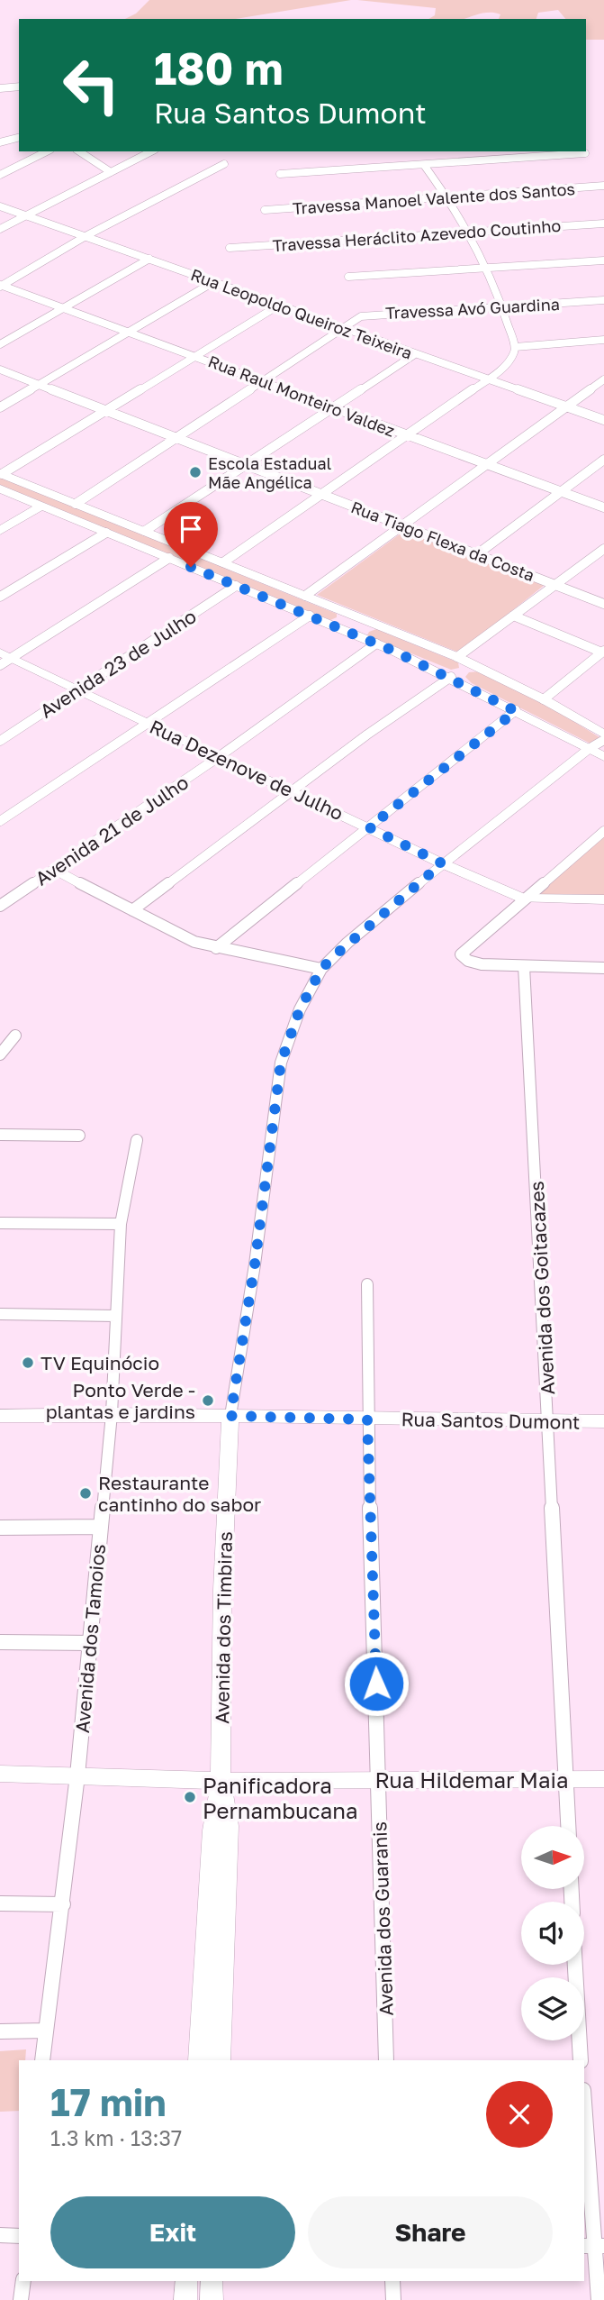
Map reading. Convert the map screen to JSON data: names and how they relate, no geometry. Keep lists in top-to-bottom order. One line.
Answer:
{"streets":{"main road":["Rua Dezenove de Julho","Rua Santos Dumont","Avenida dos Timbiras","Rua Hildemar Maia"],"street":["Travessa Manoel Valente dos Santos","Travessa Heráclito Azevedo Coutinho","Travessa Avó Guardina","Rua Leopoldo Queiroz Teixeira","Rua Raul Monteiro Valdez","Rua Tiago Flexa da Costa","Avenida 23 de Julho","Avenida 21 de Julho","Avenida dos Goitacazes","Avenida dos Tamoios","Avenida dos Guaranis"]},"crossings":[["Travessa Avó Guardina","Rua Leopoldo Queiroz Teixeira"],["Travessa Avó Guardina","Rua Raul Monteiro Valdez"],["Travessa Avó Guardina","Rua Tiago Flexa da Costa"],["Avenida 23 de Julho","Rua Dezenove de Julho"],["Rua Dezenove de Julho","Avenida 21 de Julho"],["Rua Dezenove de Julho","Avenida dos Timbiras"],["Avenida dos Goitacazes","Rua Santos Dumont"],["Avenida dos Goitacazes","Rua Hildemar Maia"],["Rua Santos Dumont","Avenida dos Timbiras"],["Rua Santos Dumont","Avenida dos Tamoios"],["Rua Santos Dumont","Avenida dos Guaranis"],["Avenida dos Timbiras","Rua Hildemar Maia"],["Avenida dos Tamoios","Rua Hildemar Maia"],["Rua Hildemar Maia","Avenida dos Guaranis"]],"places":["Escola Estadual Mãe Angélica","TV Equinócio","Ponto Verde - plantas e jardins","Restaurante cantinho do sabor","Panificadora Pernambucana"],"north":"right","page":{"turn":["180 m","Rua Santos Dumont"],"heading":["17 min","1.3 km · 13:37"],"buttons":["Exit","Share"]}}
